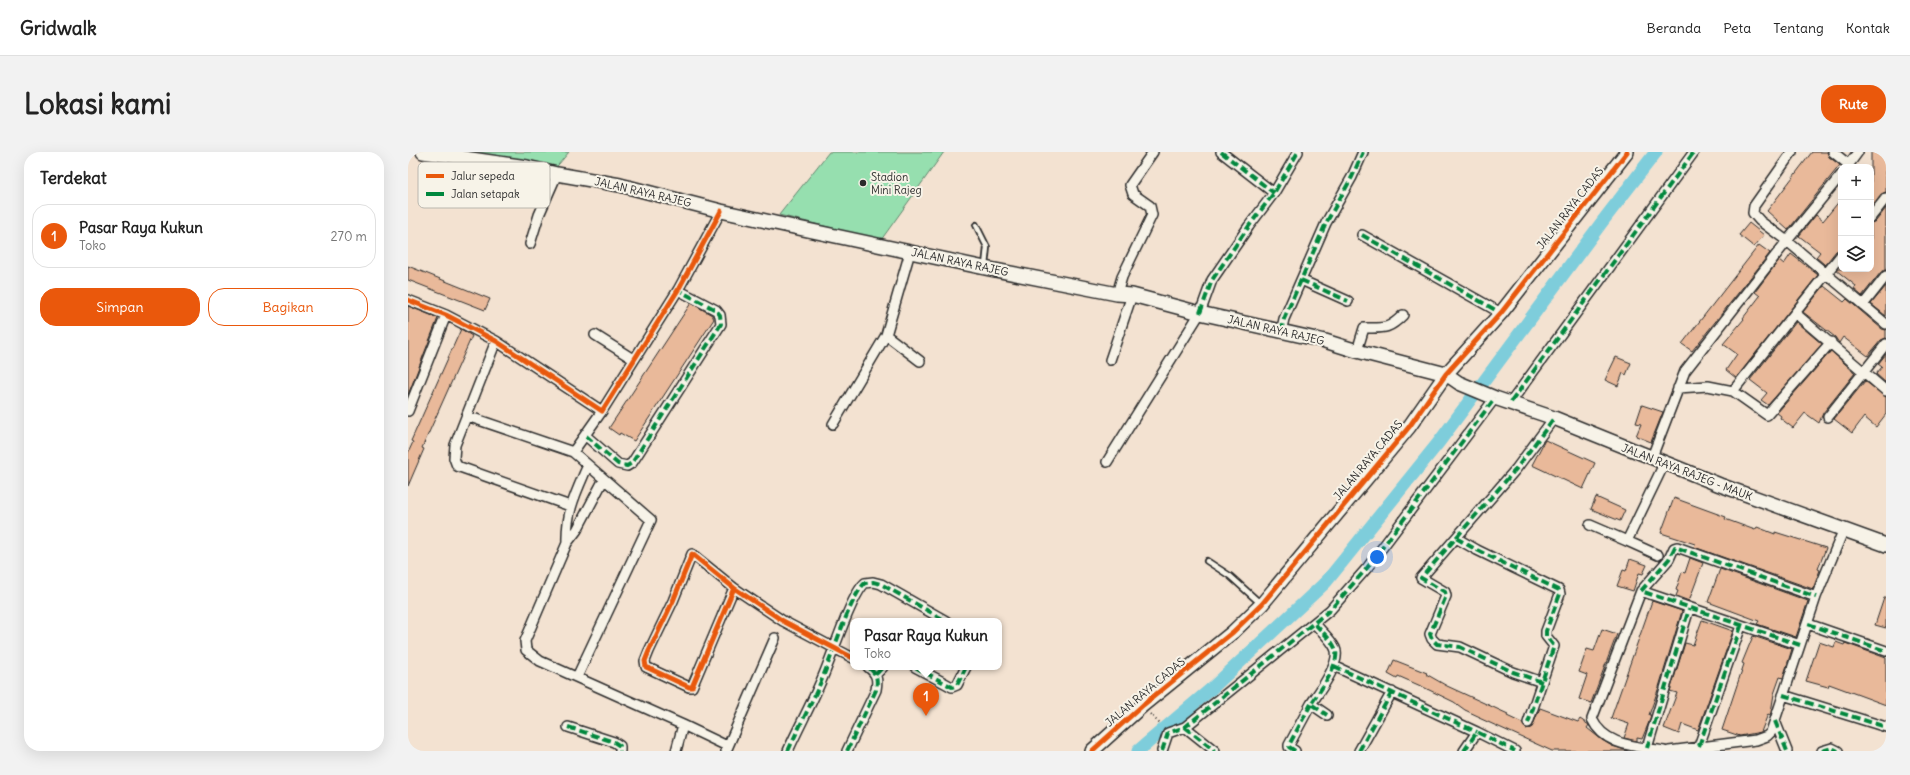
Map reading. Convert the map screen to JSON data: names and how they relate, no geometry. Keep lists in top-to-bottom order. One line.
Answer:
{"streets":{"main road":["JALAN RAYA RAJEG","JALAN RAYA CADAS","JALAN RAYA RAJEG - MAUK"]},"crossings":[["JALAN RAYA RAJEG","JALAN RAYA CADAS"],["JALAN RAYA RAJEG","JALAN RAYA RAJEG - MAUK"]],"places":["Stadion Mini Rajeg"],"legend":["Jalur sepeda","Jalan setapak"],"page":{"header":"Gridwalk","nav":["Beranda","Peta","Tentang","Kontak"],"buttons":["Rute",["Simpan","Bagikan"]],"title":"Lokasi kami","heading":"Terdekat","map_buttons":["+","−"],"list":[{"mark":"1","name":"Pasar Raya Kukun","note":"Toko","value":"270 m"}],"popup":["Pasar Raya Kukun","Toko"],"pins":"1"}}
